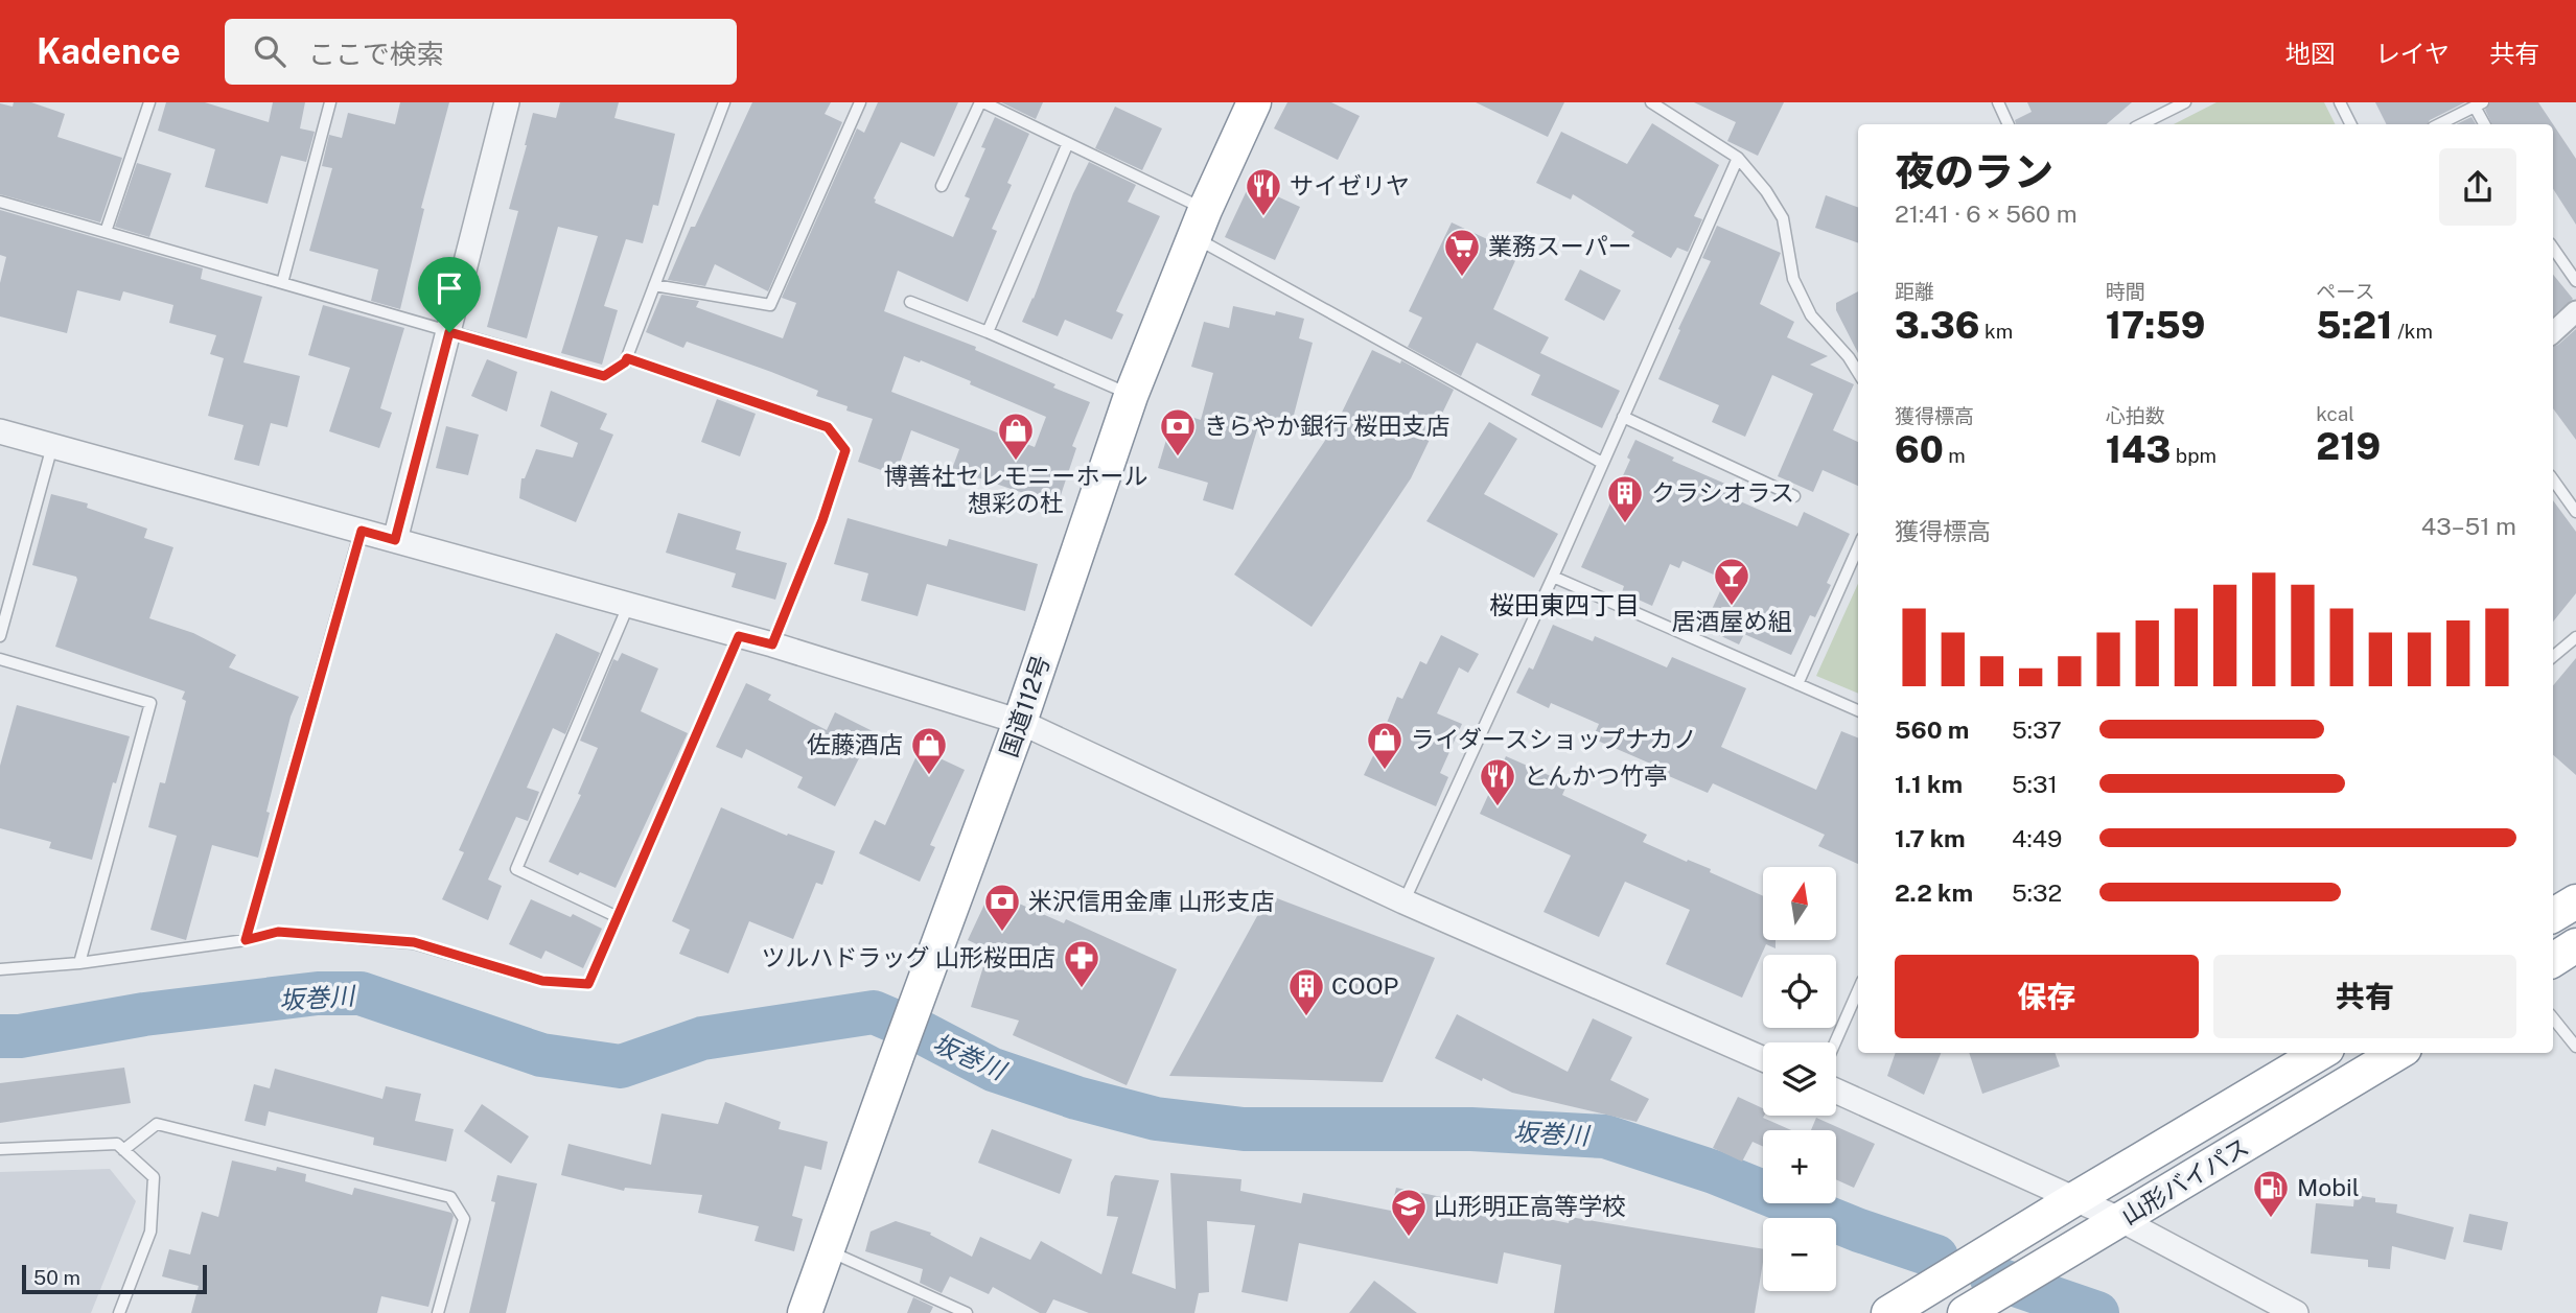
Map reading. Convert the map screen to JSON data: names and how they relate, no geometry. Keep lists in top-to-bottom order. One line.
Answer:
{"streets":{"highway":["国道112号","山形バイパス"]},"districts":["桜田東四丁目"],"water":["坂巻川"],"places":{"restaurant":["サイゼリヤ","とんかつ竹亭"],"supermarket":["業務スーパー"],"bank":["きらやか銀行 桜田支店","米沢信用金庫 山形支店"],"shop":["博善社セレモニーホール 想彩の杜","ライダースショップナカノ","佐藤酒店"],"building":["クラシオラス","COOP"],"bar":["居酒屋め組"],"pharmacy":["ツルハドラッグ 山形桜田店"],"fuel station":["Mobil"],"school or university":["山形明正高等学校"]},"scale_bar":"50 m","north":"top","page":{"header":"Kadence","search":"ここで検索","nav":["地図","レイヤ","共有"],"heading":["夜のラン","21:41 · 6 × 560 m"],"stats":[["距離","3.36 km"],["時間","17:59"],["ペース","5:21 /km"],["獲得標高","60 m"],["心拍数","143 bpm"],["kcal","219"]],"chart":["獲得標高","43–51 m"],"list":[{"name":"560 m","note":"5:37"},{"name":"1.1 km","note":"5:31"},{"name":"1.7 km","note":"4:49"},{"name":"2.2 km","note":"5:32"}],"map_buttons":["+","−"],"buttons":["保存","共有"],"scale":"50 m"}}
